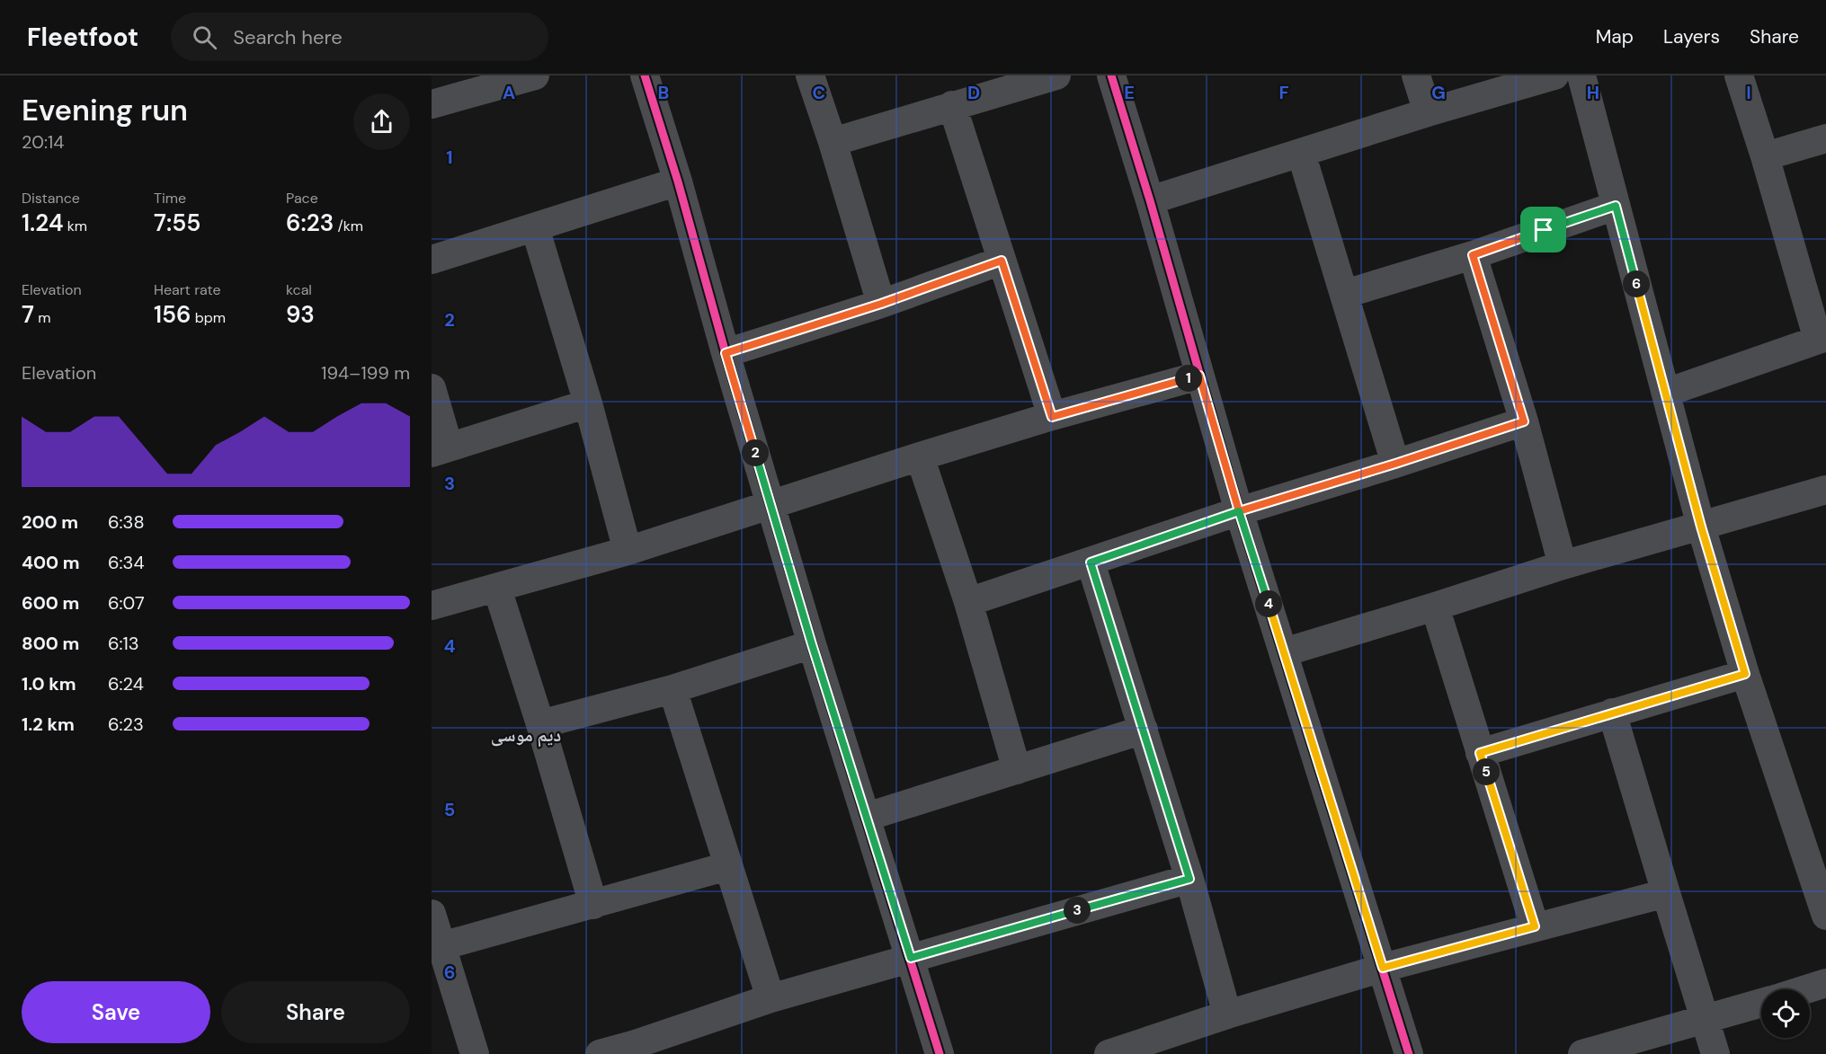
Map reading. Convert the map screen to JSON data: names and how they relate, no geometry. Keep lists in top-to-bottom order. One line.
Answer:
{"districts":["ديم موسى"],"page":{"header":"Fleetfoot","search":"Search here","nav":["Map","Layers","Share"],"heading":["Evening run","20:14"],"stats":[["Distance","1.24 km"],["Time","7:55"],["Pace","6:23 /km"],["Elevation","7 m"],["Heart rate","156 bpm"],["kcal","93"]],"pins":["6","1","2","4","5","3"],"chart":["Elevation","194–199 m"],"list":[{"name":"200 m","note":"6:38"},{"name":"400 m","note":"6:34"},{"name":"600 m","note":"6:07"},{"name":"800 m","note":"6:13"},{"name":"1.0 km","note":"6:24"},{"name":"1.2 km","note":"6:23"}],"buttons":["Save","Share"]},"grid":{"columns":["A","B","C","D","E","F","G","H","I"],"rows":["1","2","3","4","5","6"]}}
